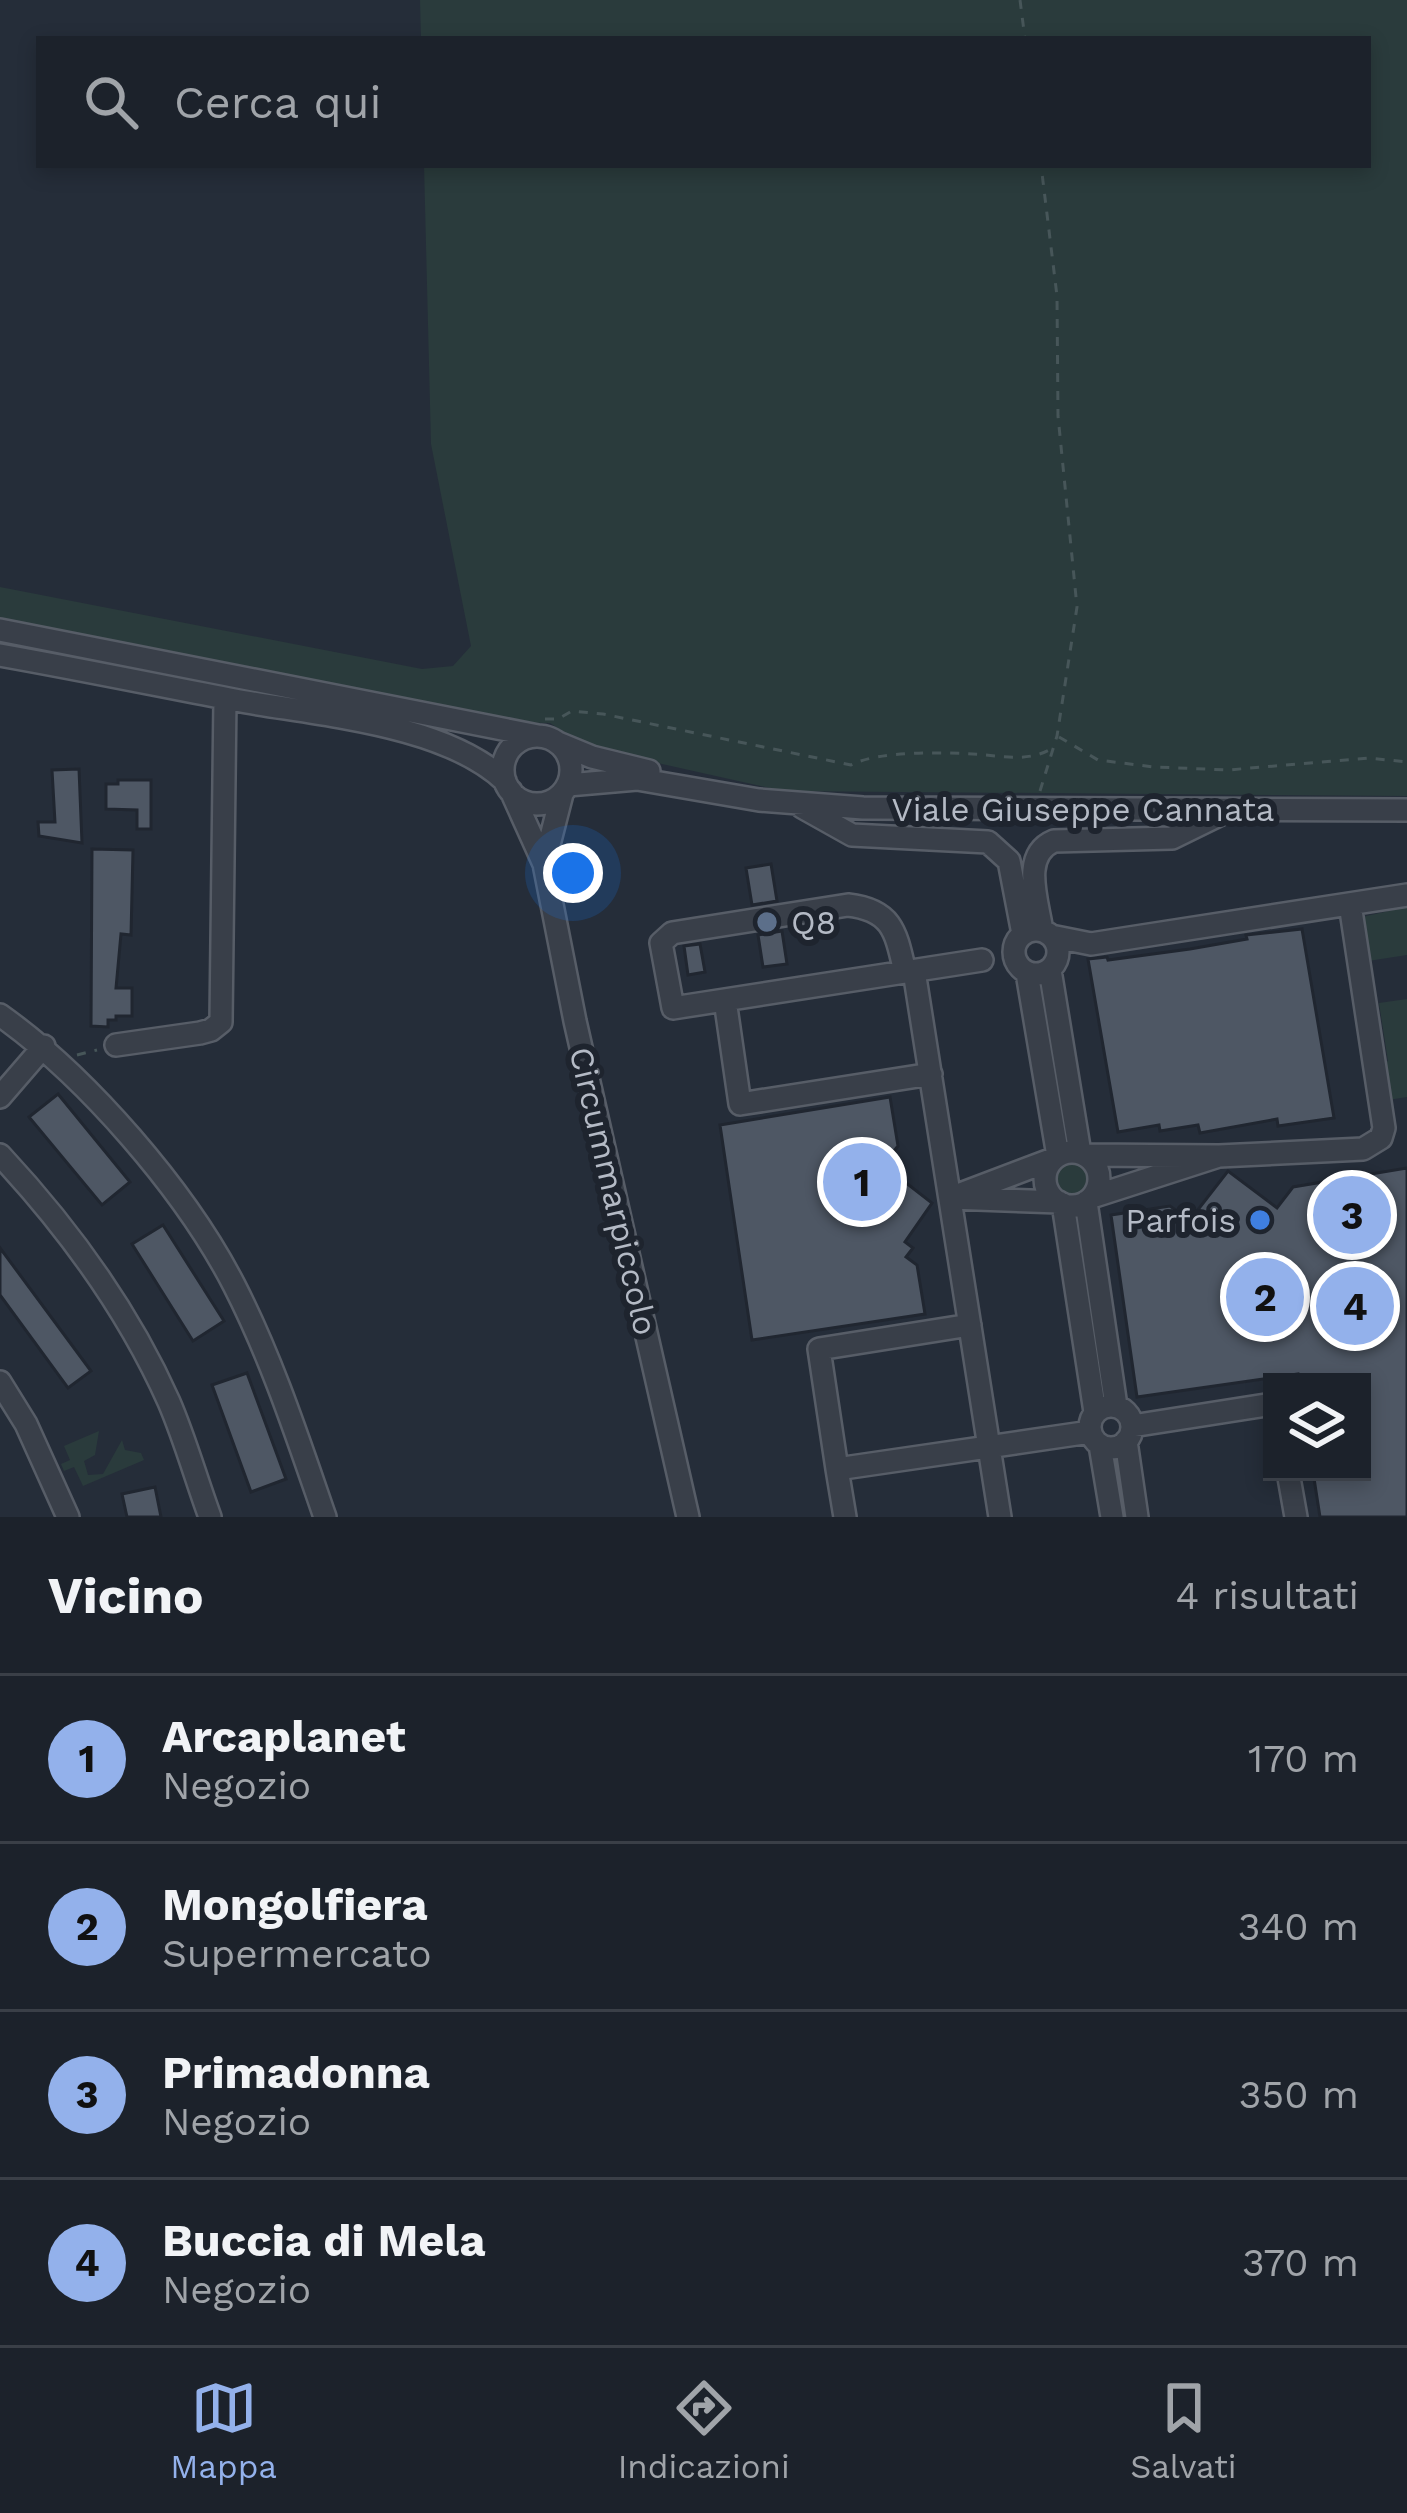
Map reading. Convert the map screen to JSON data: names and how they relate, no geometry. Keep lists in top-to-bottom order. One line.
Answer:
{"streets":{"street":["Viale Giuseppe Cannata","Circummarpiccolo"]},"crossings":[["Viale Giuseppe Cannata","Circummarpiccolo"]],"places":["Q8","Parfois"],"page":{"search":"Cerca qui","pins":["1","3","2","4"],"heading":["Vicino","4 risultati"],"list":[{"mark":"1","name":"Arcaplanet","note":"Negozio","value":"170 m"},{"mark":"2","name":"Mongolfiera","note":"Supermercato","value":"340 m"},{"mark":"3","name":"Primadonna","note":"Negozio","value":"350 m"},{"mark":"4","name":"Buccia di Mela","note":"Negozio","value":"370 m"}],"nav":["Mappa","Indicazioni","Salvati"]}}
